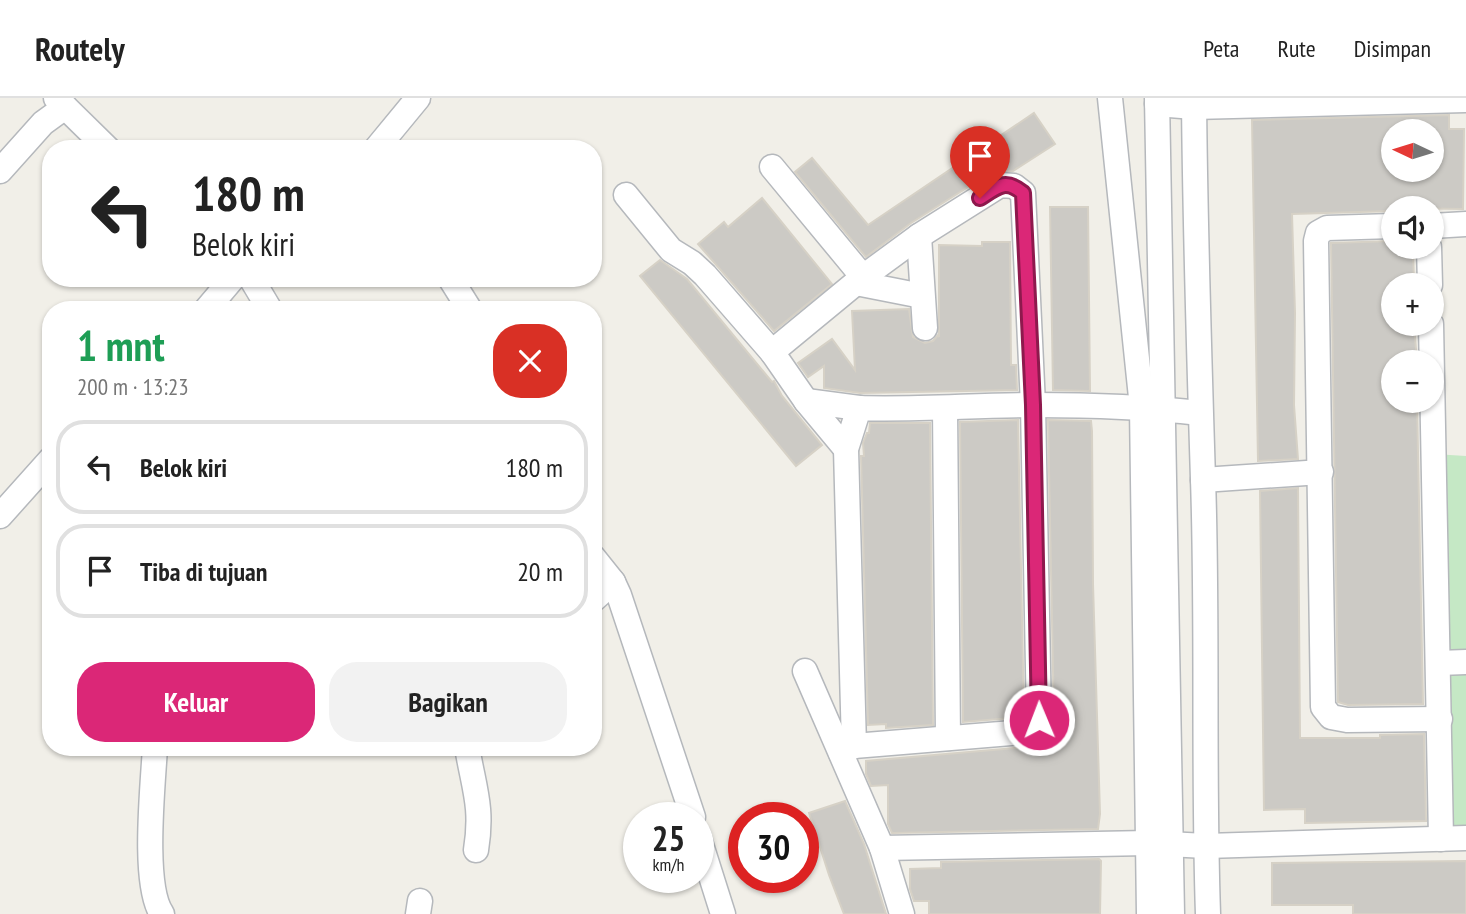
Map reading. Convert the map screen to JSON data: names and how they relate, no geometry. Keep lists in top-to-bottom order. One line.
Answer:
{"north":"left","page":{"header":"Routely","nav":["Peta","Rute","Disimpan"],"map_buttons":["+","−"],"turn":["180 m","Belok kiri"],"heading":["1 mnt","200 m · 13:23"],"list":[{"name":"Belok kiri","value":"180 m"},{"name":"Tiba di tujuan","value":"20 m"}],"buttons":["Keluar","Bagikan"],"speed":"25 km/h","limit":"30"}}
